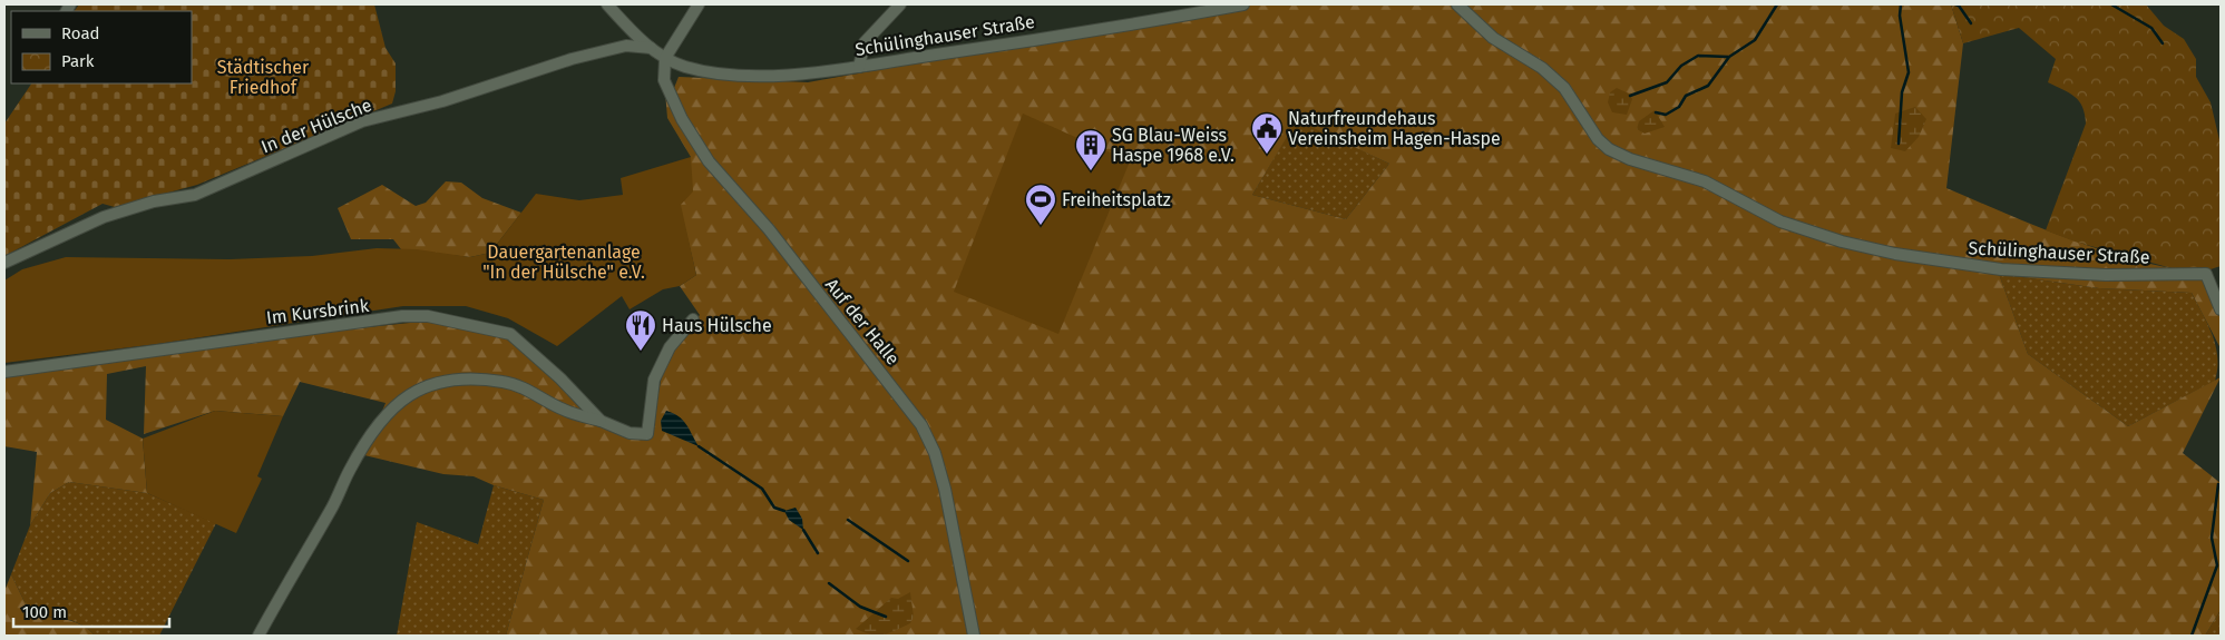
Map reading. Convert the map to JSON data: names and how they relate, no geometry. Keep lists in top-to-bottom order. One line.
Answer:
{"streets":{"street":["Schülinghauser Straße","In der Hülsche","Im Kursbrink","Auf der Halle"]},"crossings":[["Schülinghauser Straße","In der Hülsche"],["Schülinghauser Straße","Auf der Halle"]],"parks":["Städtischer Friedhof","Dauergartenanlage \"In der Hülsche\" e.V."],"places":{"public building":["Naturfreundehaus Vereinsheim Hagen-Haspe"],"building":["SG Blau-Weiss Haspe 1968 e.V."],"sports":["Freiheitsplatz"],"restaurant":["Haus Hülsche"]},"legend":["Road","Park"],"scale_bar":"100 m"}
